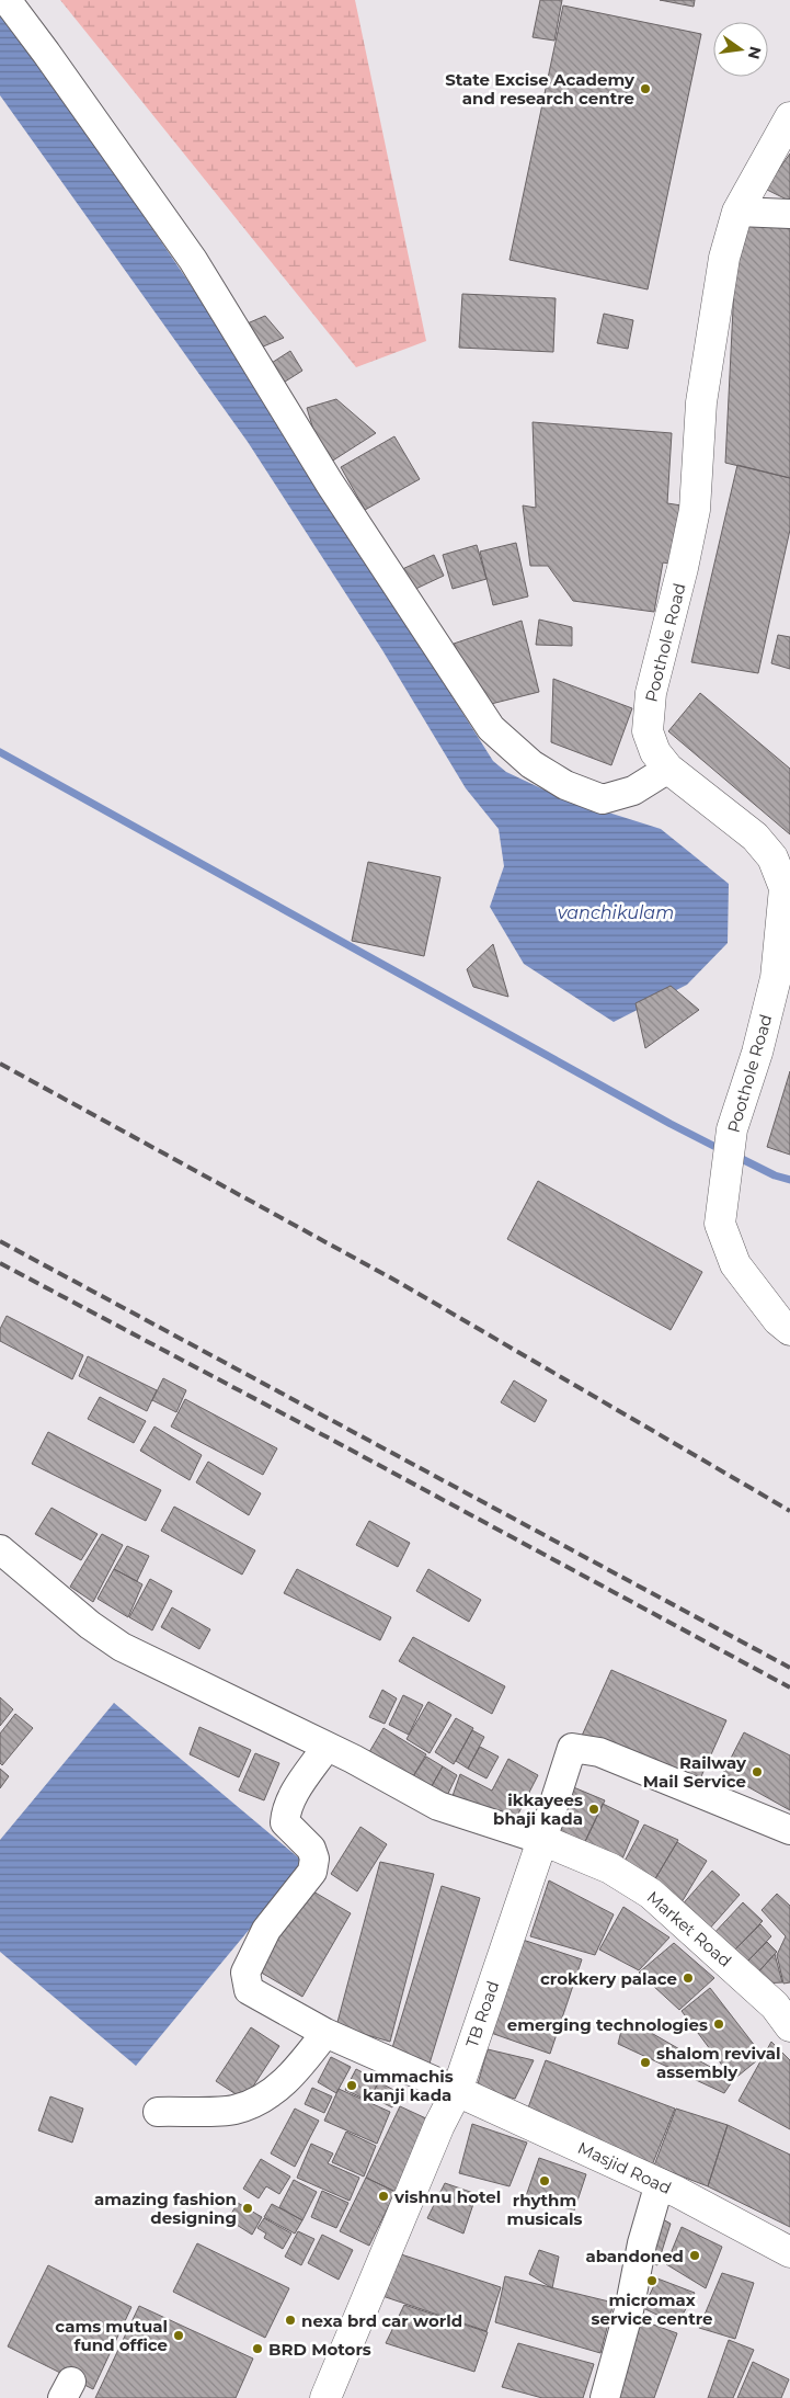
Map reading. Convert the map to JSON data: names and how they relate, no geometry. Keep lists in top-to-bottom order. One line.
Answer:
{"streets":{"street":["Poothole Road","Market Road","TB Road","Masjid Road"]},"crossings":[["Market Road","TB Road"],["TB Road","Masjid Road"]],"water":["vanchikulam"],"places":["State Excise Academy and research centre","Railway Mail Service","ikkayees bhaji kada","crokkery palace","emerging technologies","shalom revival assembly","ummachis kanji kada","rhythm musicals","vishnu hotel","amazing fashion designing","abandoned","micromax service centre","nexa brd car world","cams mutual fund office","BRD Motors"],"north":"right"}
